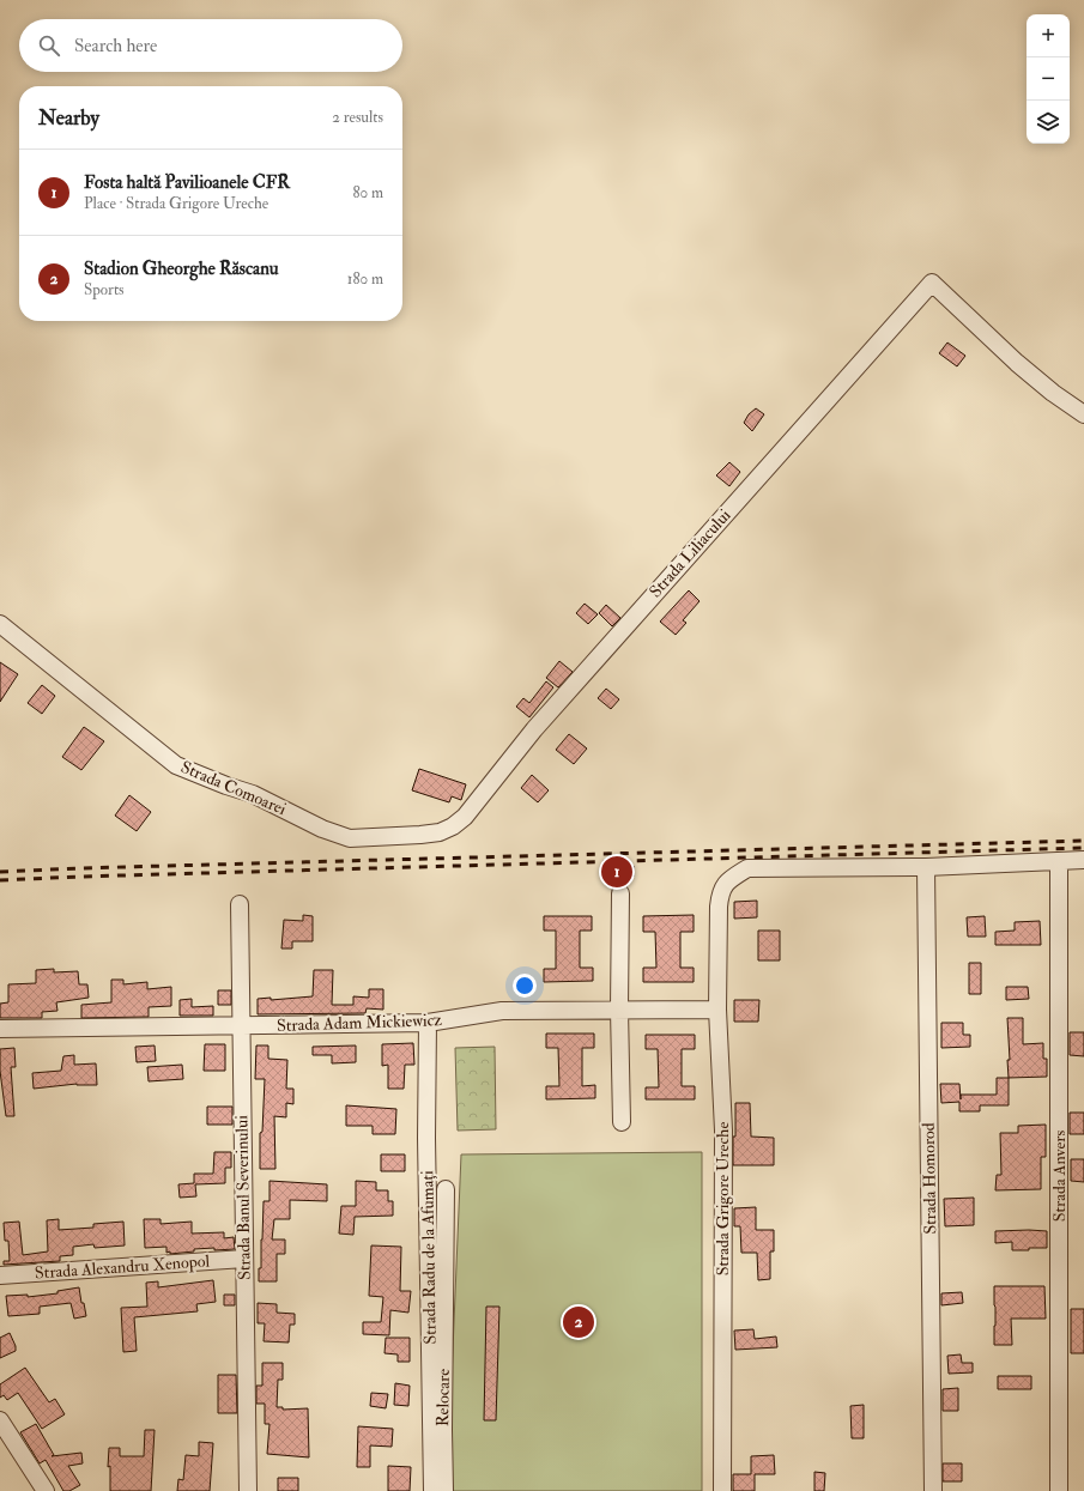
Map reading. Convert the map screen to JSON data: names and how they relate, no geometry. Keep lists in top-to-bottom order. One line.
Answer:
{"streets":{"street":["Strada Liliacului","Strada Comoarei","Strada Adam Mickiewicz","Strada Anvers","Strada Homorod","Strada Banul Severinului","Strada Grigore Ureche","Strada Radu de la Afumați","Strada Alexandru Xenopol","Relocare"]},"crossings":[["Strada Liliacului","Strada Comoarei"],["Strada Adam Mickiewicz","Strada Banul Severinului"],["Strada Adam Mickiewicz","Strada Grigore Ureche"],["Strada Adam Mickiewicz","Strada Radu de la Afumați"],["Strada Anvers","Strada Grigore Ureche"],["Strada Homorod","Strada Grigore Ureche"],["Strada Banul Severinului","Strada Alexandru Xenopol"]],"page":{"map_buttons":["+","−"],"search":"Search here","heading":["Nearby","2 results"],"list":[{"mark":"1","name":"Fosta haltă Pavilioanele CFR","note":"Place · Strada Grigore Ureche","value":"80 m"},{"mark":"2","name":"Stadion Gheorghe Răscanu","note":"Sports","value":"180 m"}],"pins":["1","2"]}}
